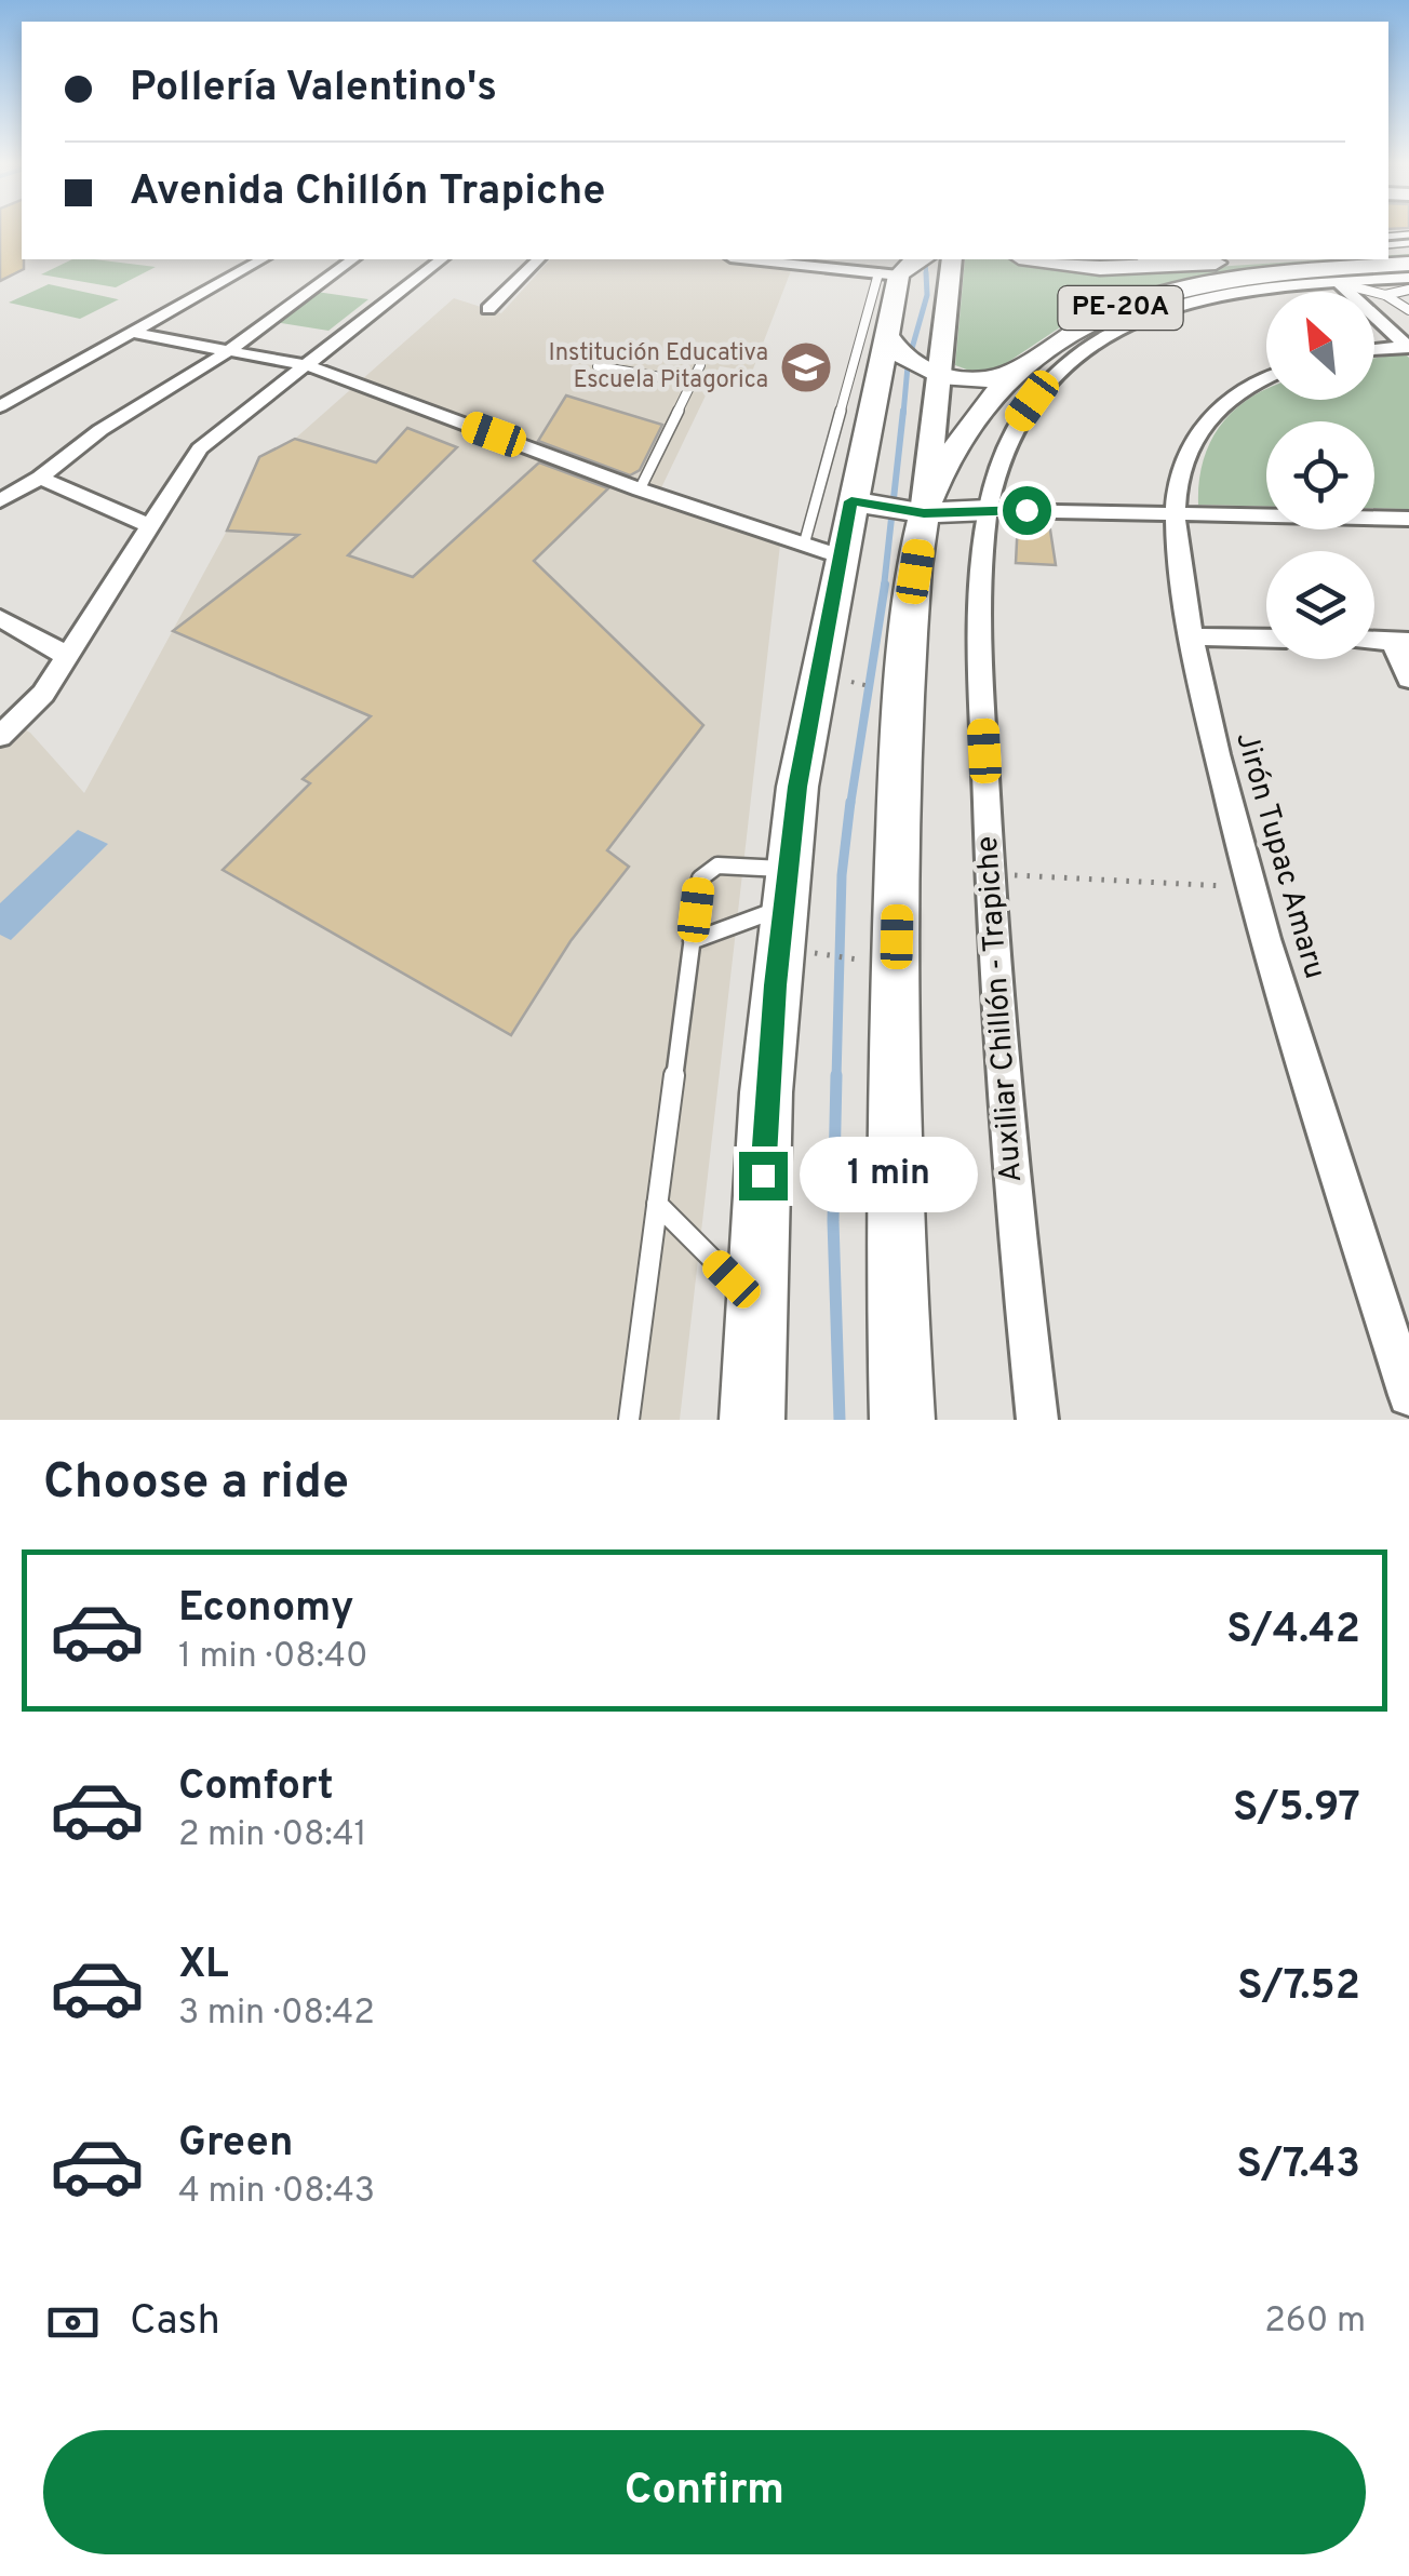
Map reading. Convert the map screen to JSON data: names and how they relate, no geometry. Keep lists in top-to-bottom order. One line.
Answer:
{"streets":{"main road":["PE-20A"],"street":["Jirón Tupac Amaru","Auxiliar Chillón - Trapiche"]},"places":{"school or university":["Institución Educativa Escuela Pitagorica"]},"north":"top left","page":{"banner":["Pollería Valentino's","Avenida Chillón Trapiche"],"bubble":"1 min","heading":"Choose a ride","list":[{"name":"Economy","note":"1 min · 08:40","value":"S/4.42"},{"name":"Comfort","note":"2 min · 08:41","value":"S/5.97"},{"name":"XL","note":"3 min · 08:42","value":"S/7.52"},{"name":"Green","note":"4 min · 08:43","value":"S/7.43"}],"pay":["Cash","260 m"],"buttons":"Confirm"}}
